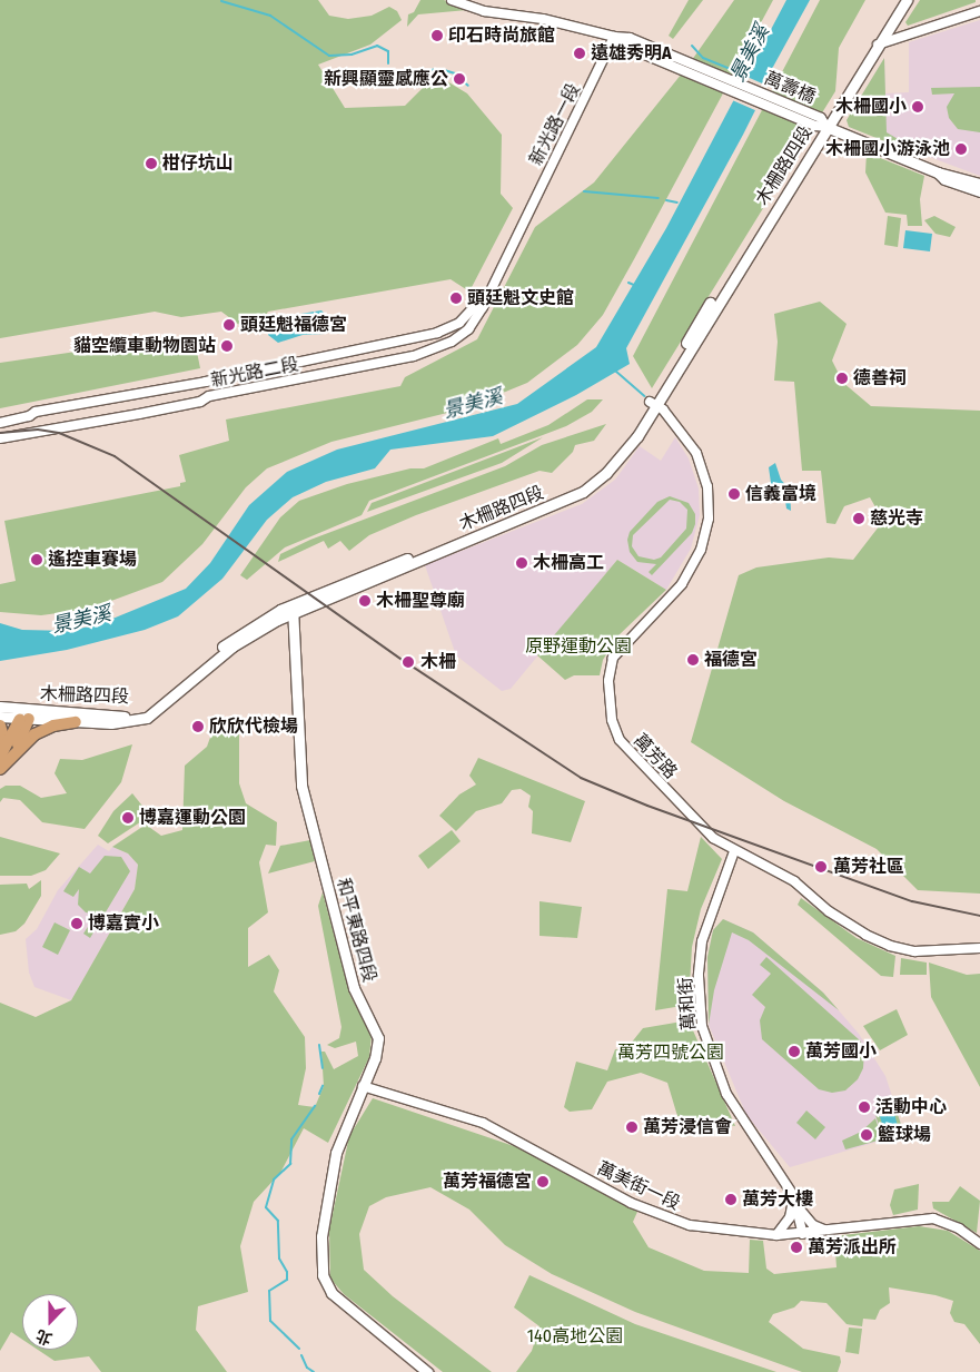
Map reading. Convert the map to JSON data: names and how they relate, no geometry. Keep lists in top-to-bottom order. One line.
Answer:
{"streets":{"main road":["木柵路四段","和平東路四段"],"street":["萬壽橋","新光路一段","新光路二段","萬芳路","萬和街","萬美街一段"]},"crossings":[["萬壽橋","新光路一段"],["萬壽橋","木柵路四段"],["新光路一段","新光路二段"],["木柵路四段","萬芳路"],["木柵路四段","和平東路四段"],["萬芳路","萬和街"],["和平東路四段","萬美街一段"],["萬和街","萬美街一段"]],"water":["景美溪"],"parks":["原野運動公園","萬芳四號公園","140高地公園"],"places":["印石時尚旅館","遠雄秀明A","新興顯靈感應公","木柵國小","木柵國小游泳池","柑仔坑山","頭廷魁文史館","頭廷魁福德宮","貓空纜車動物園站","德善祠","信義富境","慈光寺","遙控車賽場","木柵高工","木柵聖尊廟","福德宮","木柵","欣欣代檢場","博嘉運動公園","萬芳社區","博嘉實小","萬芳國小","活動中心","萬芳浸信會","籃球場","萬芳福德宮","萬芳大樓","萬芳派出所"],"north":"bottom"}
